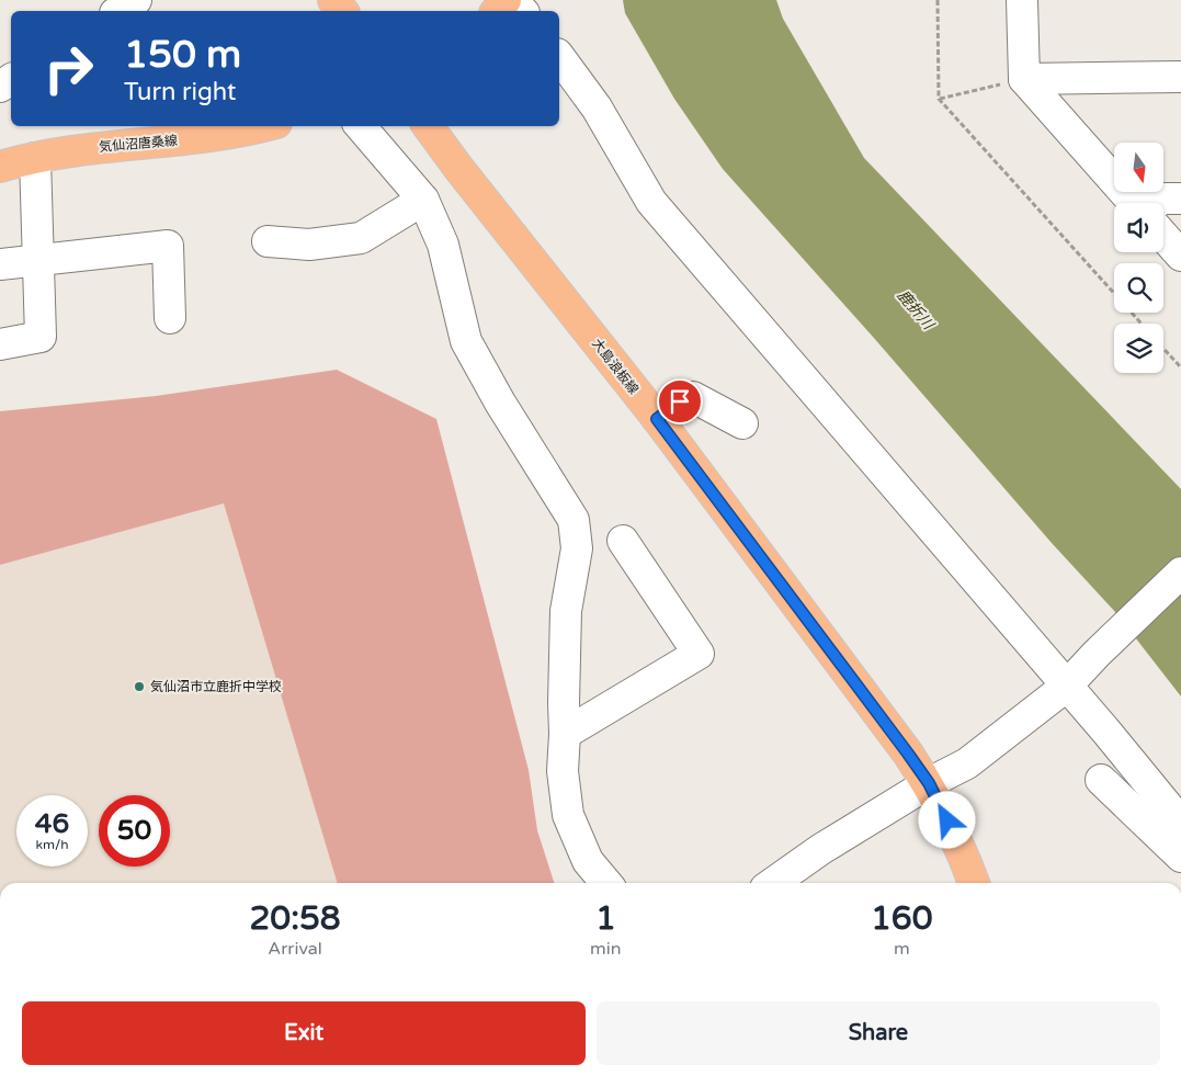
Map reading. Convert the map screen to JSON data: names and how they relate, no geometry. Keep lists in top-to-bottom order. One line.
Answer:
{"streets":{"main road":["気仙沼唐桑線","大島浪板線"]},"water":["鹿折川"],"places":["気仙沼市立鹿折中学校"],"north":"bottom","page":{"turn":["150 m","Turn right"],"speed":"46 km/h","limit":"50","eta":["20:58","Arrival","1","min","160","m"],"buttons":["Exit","Share"]}}
